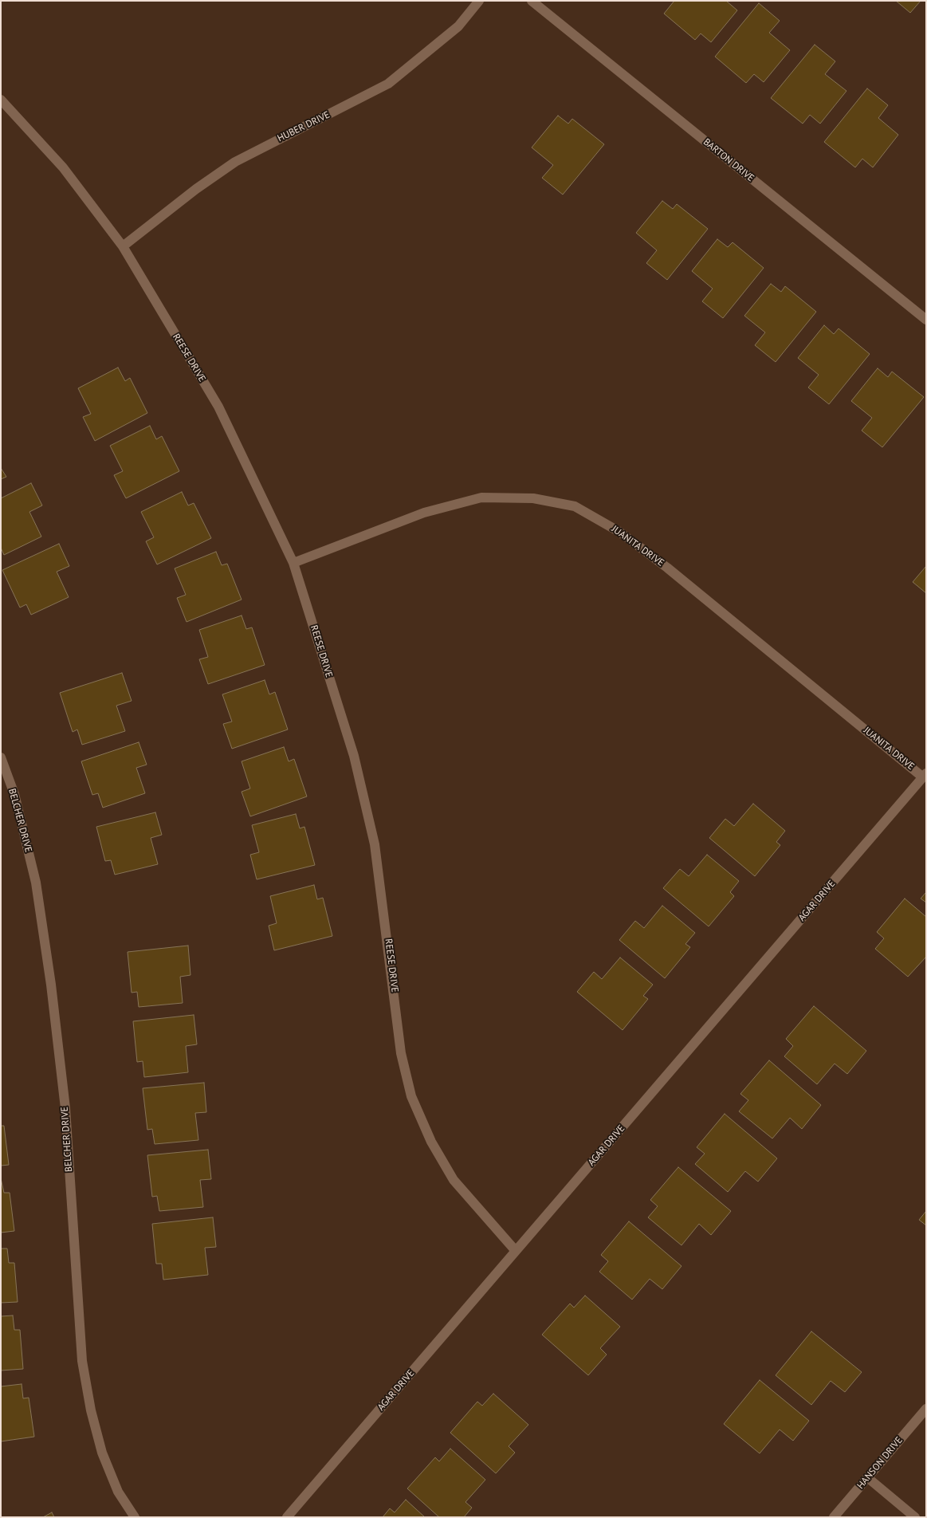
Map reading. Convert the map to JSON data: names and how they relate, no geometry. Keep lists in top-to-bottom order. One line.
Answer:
{"streets":{"street":["HUBER DRIVE","BARTON DRIVE","REESE DRIVE","JUANITA DRIVE","BELCHER DRIVE","AGAR DRIVE","HANSON DRIVE"]},"crossings":[["HUBER DRIVE","REESE DRIVE"],["REESE DRIVE","JUANITA DRIVE"],["REESE DRIVE","AGAR DRIVE"],["JUANITA DRIVE","AGAR DRIVE"]]}
